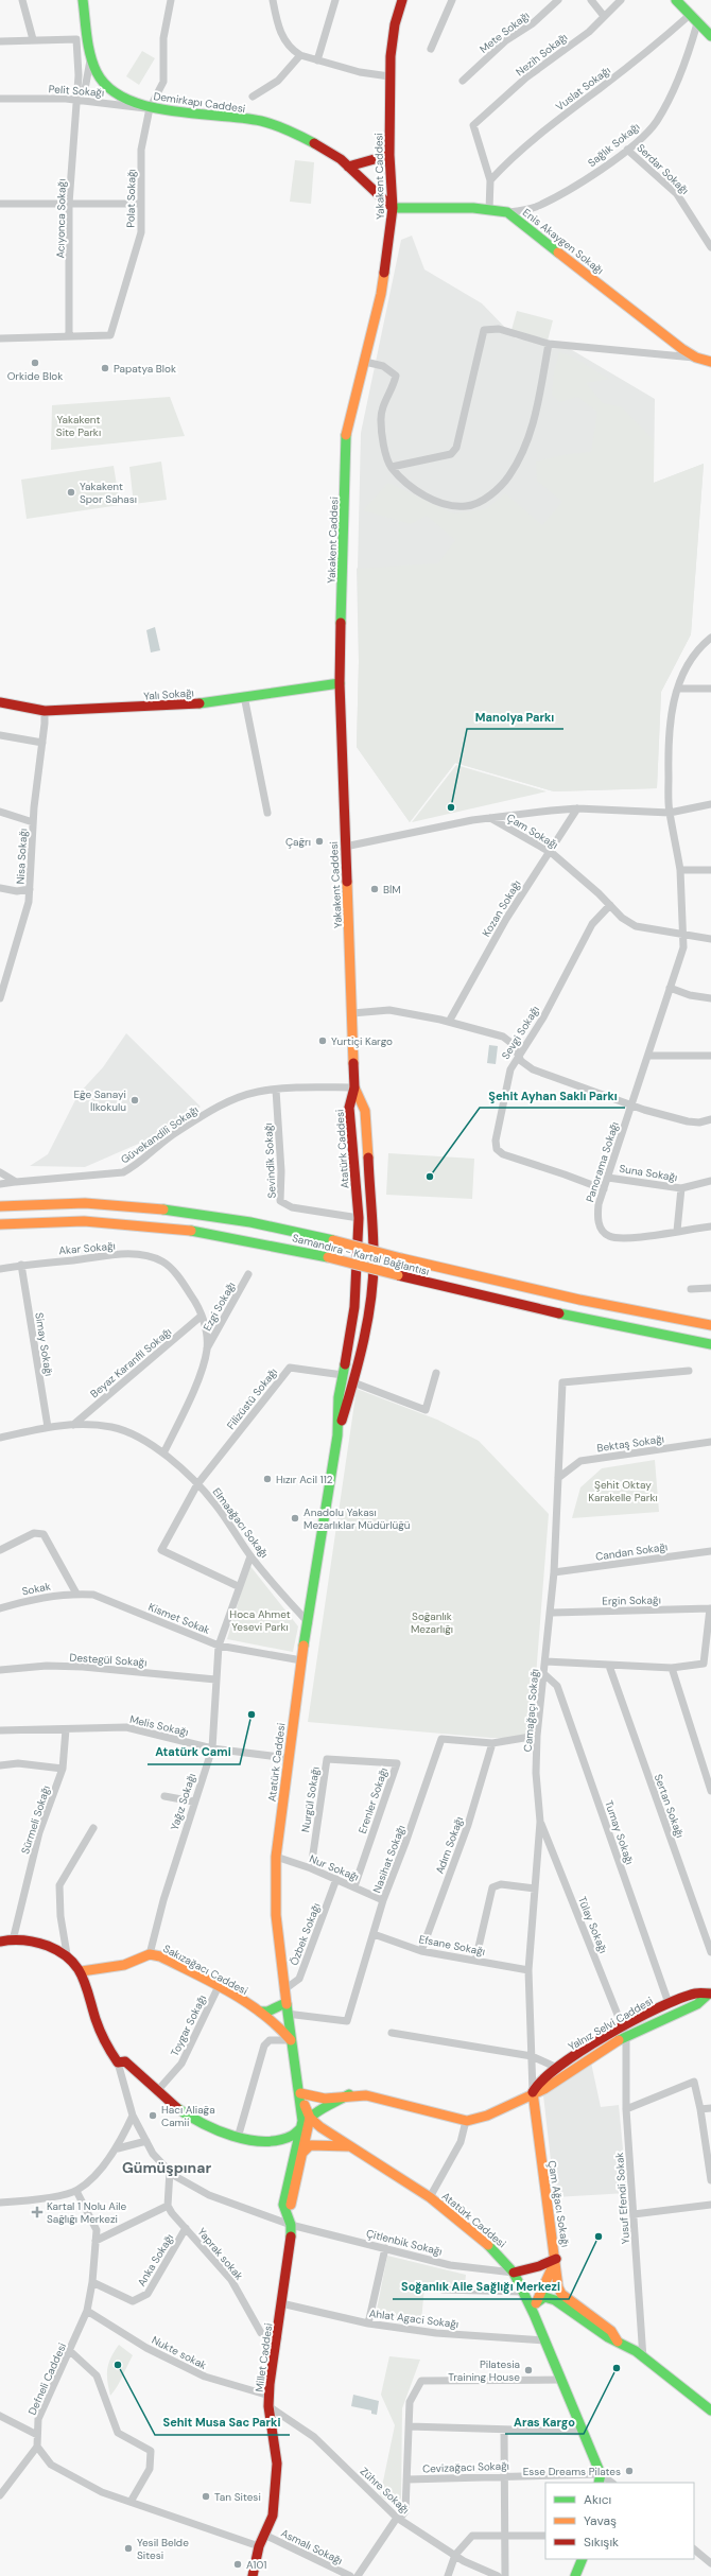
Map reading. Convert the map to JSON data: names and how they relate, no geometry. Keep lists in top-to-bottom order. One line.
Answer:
{"streets":{"main road":["Demirkapı Caddesi","Yakakent Caddesi","Enis Akaygen Sokağı","Yalı Sokağı","Atatürk Caddesi","Samandıra - Kartal Bağlantısı","Sakızağacı Caddesi","Yalnız Selvi Caddesi","Çam Ağacı Sokağı","Millet Caddesi"],"street":["Mete Sokağı","Nezih Sokağı","Vuslat Sokağı","Pelit Sokağı","Sağlık Sokağı","Serdar Sokağı","Polat Sokağı","Acıyonca Sokağı","Çam Sokağı","Nisa Sokağı","Kozan Sokağı","Sevgi Sokağı","Güvekandili Sokağı","Sevindik Sokağı","Panorama Sokağı","Suna Sokağı","Akar Sokağı","Ezgi Sokağı","Simay Sokağı","Beyaz Karanfil Sokağı","Filizüstü Sokağı","Bektaş Sokağı","Elmaağacı Sokağı","Candan Sokağı","Sokak","Ergin Sokağı","Kismet Sokak","Destegül Sokağı","Camağaçı Sokağı","Melis Sokağı","Nurgül Sokağı","Erenler Sokağı","Yağız Sokağı","Sertan Sokağı","Sürmeli Sokağı","Tumay Sokağı","Adım Sokağı","Nasihat Sokağı","Nur Sokağı","Tülay Sokağı","Özbek Sokağı","Efsane Sokağı","Toygar Sokağı","Yusuf Efendi Sokak","Çitlenbik Sokağı","Yaprak sokak","Anka Sokağı","Ahlat Agaci Sokağı","Nukte sokak","Defneli Caddesi","Cevizağacı Sokağı","Zühre Sokağı","Asmalı Sokağı"]},"crossings":[["Nezih Sokağı","Vuslat Sokağı"],["Pelit Sokağı","Demirkapı Caddesi"],["Pelit Sokağı","Polat Sokağı"],["Pelit Sokağı","Acıyonca Sokağı"],["Demirkapı Caddesi","Yakakent Caddesi"],["Demirkapı Caddesi","Polat Sokağı"],["Demirkapı Caddesi","Enis Akaygen Sokağı"],["Sağlık Sokağı","Serdar Sokağı"],["Sağlık Sokağı","Enis Akaygen Sokağı"],["Yakakent Caddesi","Enis Akaygen Sokağı"],["Yakakent Caddesi","Yalı Sokağı"],["Yakakent Caddesi","Çam Sokağı"],["Yakakent Caddesi","Güvekandili Sokağı"],["Yakakent Caddesi","Atatürk Caddesi"],["Polat Sokağı","Acıyonca Sokağı"],["Yalı Sokağı","Nisa Sokağı"],["Çam Sokağı","Kozan Sokağı"],["Çam Sokağı","Sevgi Sokağı"],["Çam Sokağı","Panorama Sokağı"],["Sevgi Sokağı","Panorama Sokağı"],["Güvekandili Sokağı","Atatürk Caddesi"],["Güvekandili Sokağı","Sevindik Sokağı"],["Atatürk Caddesi","Sevindik Sokağı"],["Atatürk Caddesi","Filizüstü Sokağı"],["Atatürk Caddesi","Elmaağacı Sokağı"],["Atatürk Caddesi","Kismet Sokak"],["Atatürk Caddesi","Melis Sokağı"],["Atatürk Caddesi","Nasihat Sokağı"],["Atatürk Caddesi","Nur Sokağı"],["Atatürk Caddesi","Özbek Sokağı"],["Atatürk Caddesi","Sakızağacı Caddesi"],["Atatürk Caddesi","Çam Ağacı Sokağı"],["Atatürk Caddesi","Çitlenbik Sokağı"],["Atatürk Caddesi","Ahlat Agaci Sokağı"],["Atatürk Caddesi","Millet Caddesi"],["Atatürk Caddesi","Cevizağacı Sokağı"],["Panorama Sokağı","Suna Sokağı"],["Akar Sokağı","Ezgi Sokağı"],["Akar Sokağı","Simay Sokağı"],["Akar Sokağı","Beyaz Karanfil Sokağı"],["Akar Sokağı","Elmaağacı Sokağı"],["Simay Sokağı","Elmaağacı Sokağı"],["Beyaz Karanfil Sokağı","Elmaağacı Sokağı"],["Filizüstü Sokağı","Elmaağacı Sokağı"],["Bektaş Sokağı","Camağaçı Sokağı"],["Elmaağacı Sokağı","Yağız Sokağı"],["Candan Sokağı","Camağaçı Sokağı"],["Sokak","Kismet Sokak"],["Ergin Sokağı","Camağaçı Sokağı"],["Kismet Sokak","Yağız Sokağı"],["Destegül Sokağı","Yağız Sokağı"],["Camağaçı Sokağı","Tumay Sokağı"],["Camağaçı Sokağı","Nasihat Sokağı"],["Camağaçı Sokağı","Tülay Sokağı"],["Camağaçı Sokağı","Efsane Sokağı"],["Camağaçı Sokağı","Yalnız Selvi Caddesi"],["Camağaçı Sokağı","Çam Ağacı Sokağı"],["Melis Sokağı","Yağız Sokağı"],["Melis Sokağı","Sürmeli Sokağı"],["Nurgül Sokağı","Erenler Sokağı"],["Nurgül Sokağı","Nur Sokağı"],["Erenler Sokağı","Nur Sokağı"],["Yağız Sokağı","Sakızağacı Caddesi"],["Tumay Sokağı","Yalnız Selvi Caddesi"],["Adım Sokağı","Nasihat Sokağı"],["Adım Sokağı","Efsane Sokağı"],["Nasihat Sokağı","Nur Sokağı"],["Nasihat Sokağı","Efsane Sokağı"],["Nur Sokağı","Özbek Sokağı"],["Tülay Sokağı","Yalnız Selvi Caddesi"],["Tülay Sokağı","Yusuf Efendi Sokak"],["Sakızağacı Caddesi","Toygar Sokağı"],["Yalnız Selvi Caddesi","Yusuf Efendi Sokak"],["Yalnız Selvi Caddesi","Çam Ağacı Sokağı"],["Çitlenbik Sokağı","Millet Caddesi"],["Yaprak sokak","Anka Sokağı"],["Yaprak sokak","Millet Caddesi"],["Anka Sokağı","Defneli Caddesi"],["Ahlat Agaci Sokağı","Millet Caddesi"],["Nukte sokak","Millet Caddesi"],["Nukte sokak","Defneli Caddesi"],["Millet Caddesi","Zühre Sokağı"],["Millet Caddesi","Asmalı Sokağı"]],"districts":["Gümüşpınar"],"parks":["Yakakent Site Parkı","Şehit Oktay Karakelle Parkı","Hoca Ahmet Yesevi Parkı","Soğanlık Mezarlığı"],"places":{"other":["Orkide Blok","Papatya Blok","Yakakent Spor Sahası","Manolya Parkı","Çağrı","BİM","Yurtiçi Kargo","Eğe Sanayi İlkokulu","Şehit Ayhan Saklı Parkı","Hızır Acil 112","Anadolu Yakası Mezarlıklar Müdürlüğü","Atatürk Cami","Hacı Aliağa Camii","Soğanlık Aile Sağlığı Merkezi","Sehit Musa Sac Parki","Aras Kargo","Pilatesia Training House","Esse Dreams Pilates","Tan Sitesi","Yesil Belde Sitesi","A101"],"health":["Kartal 1 Nolu Aile Sağlığı Merkezi"]},"legend":["Akıcı","Yavaş","Sıkışık"]}
